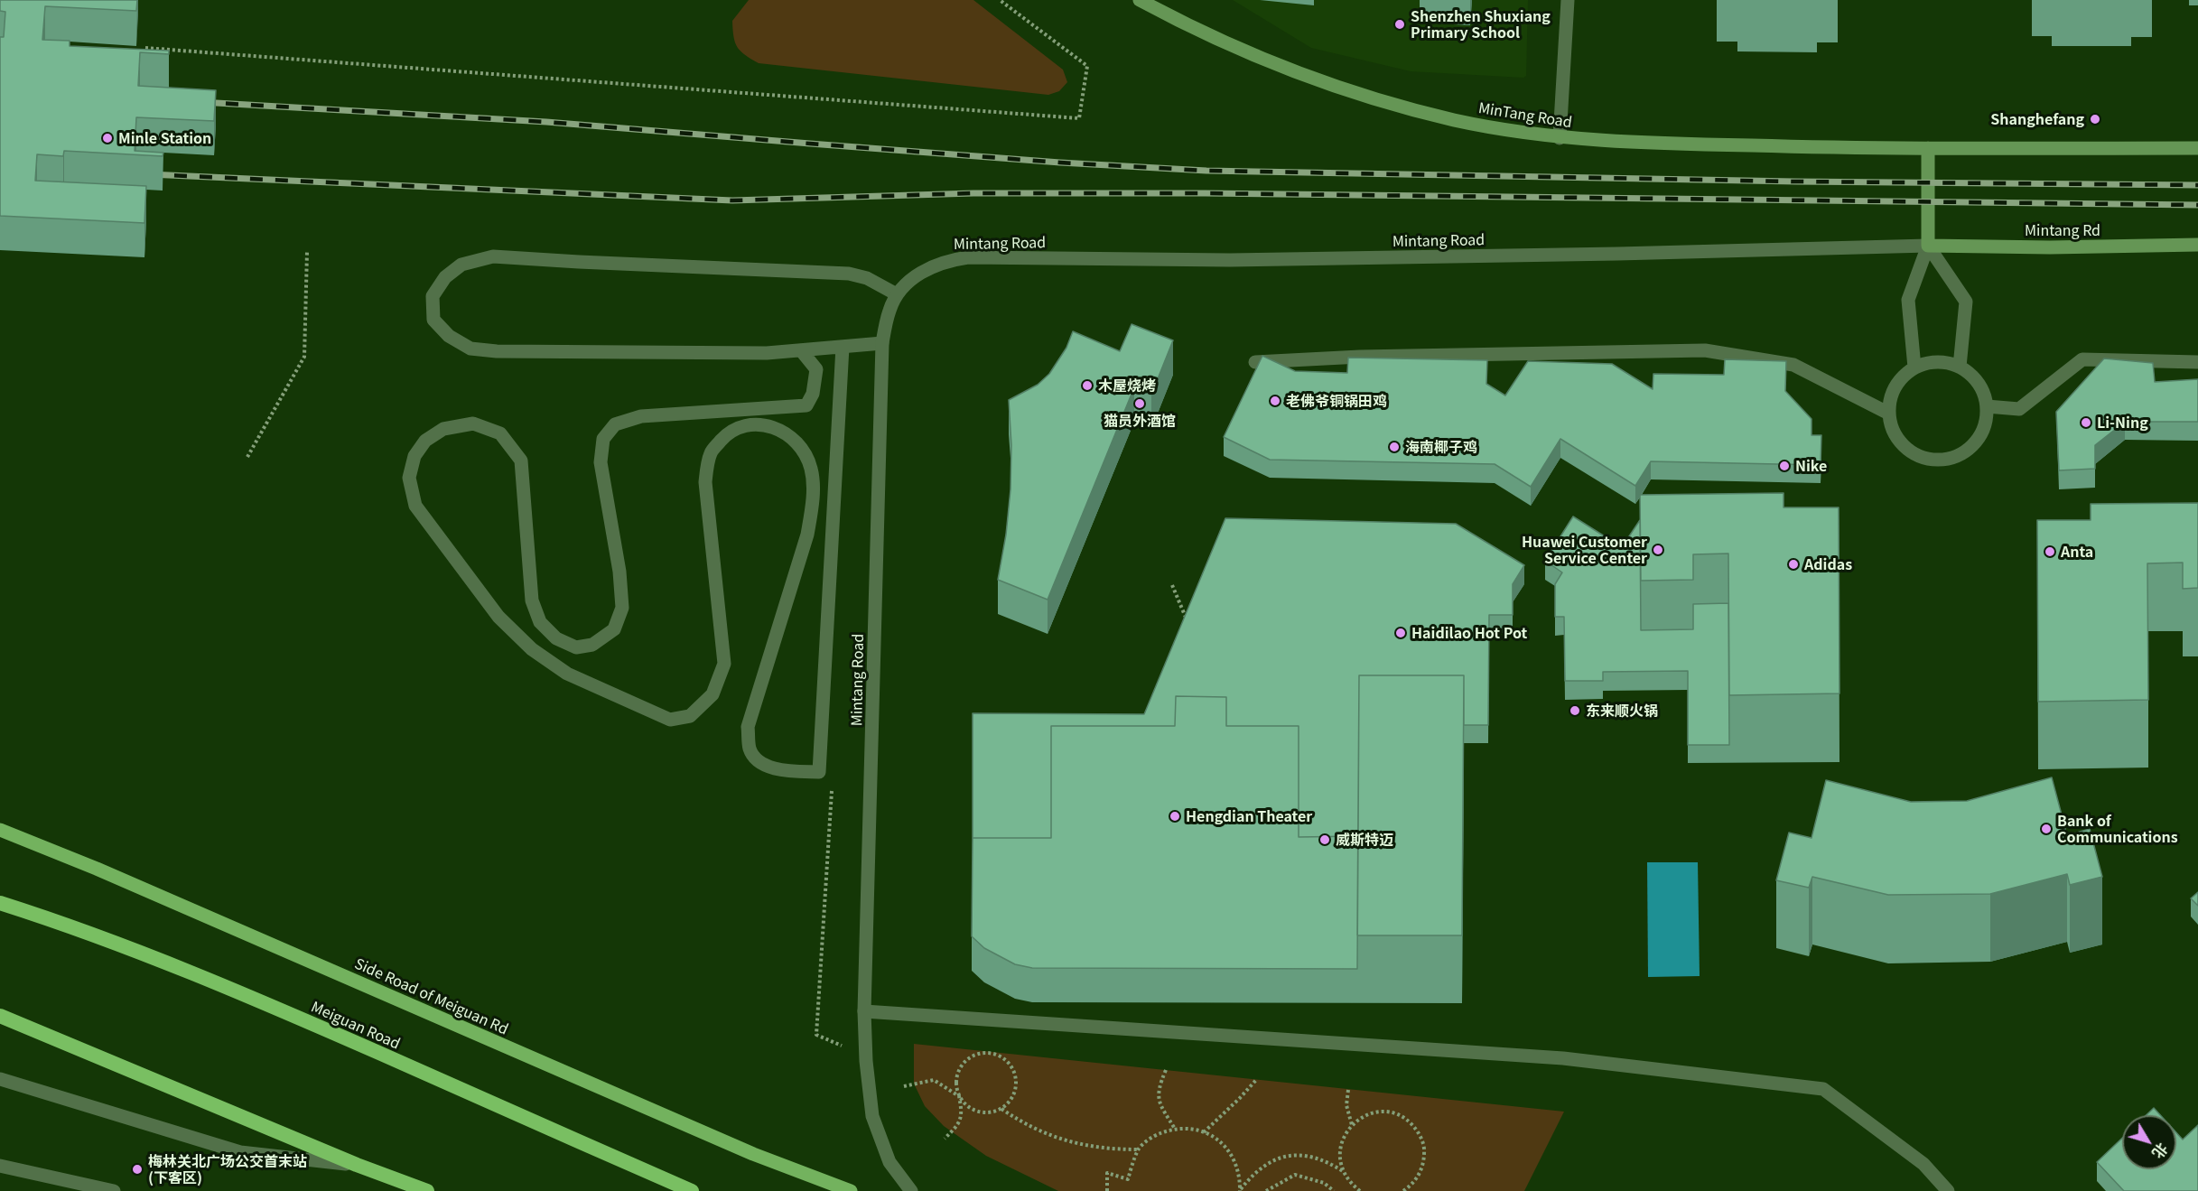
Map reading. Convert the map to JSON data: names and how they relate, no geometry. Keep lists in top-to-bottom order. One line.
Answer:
{"streets":{"highway":["Meiguan Road"],"main road":["MinTang Road","Mintang Rd","Side Road of Meiguan Rd"],"street":["Mintang Road"]},"crossings":[["Mintang Rd","Mintang Road"]],"places":["Shenzhen Shuxiang Primary School","Shanghefang","Minle Station","木屋烧烤","老佛爷铜锅田鸡","猫员外酒馆","Li-Ning","海南椰子鸡","Nike","Huawei Customer Service Center","Anta","Adidas","Haidilao Hot Pot","东来顺火锅","Hengdian Theater","Bank of Communications","威斯特迈","梅林关北广场公交首末站 (下客区)"],"north":"bottom right"}
